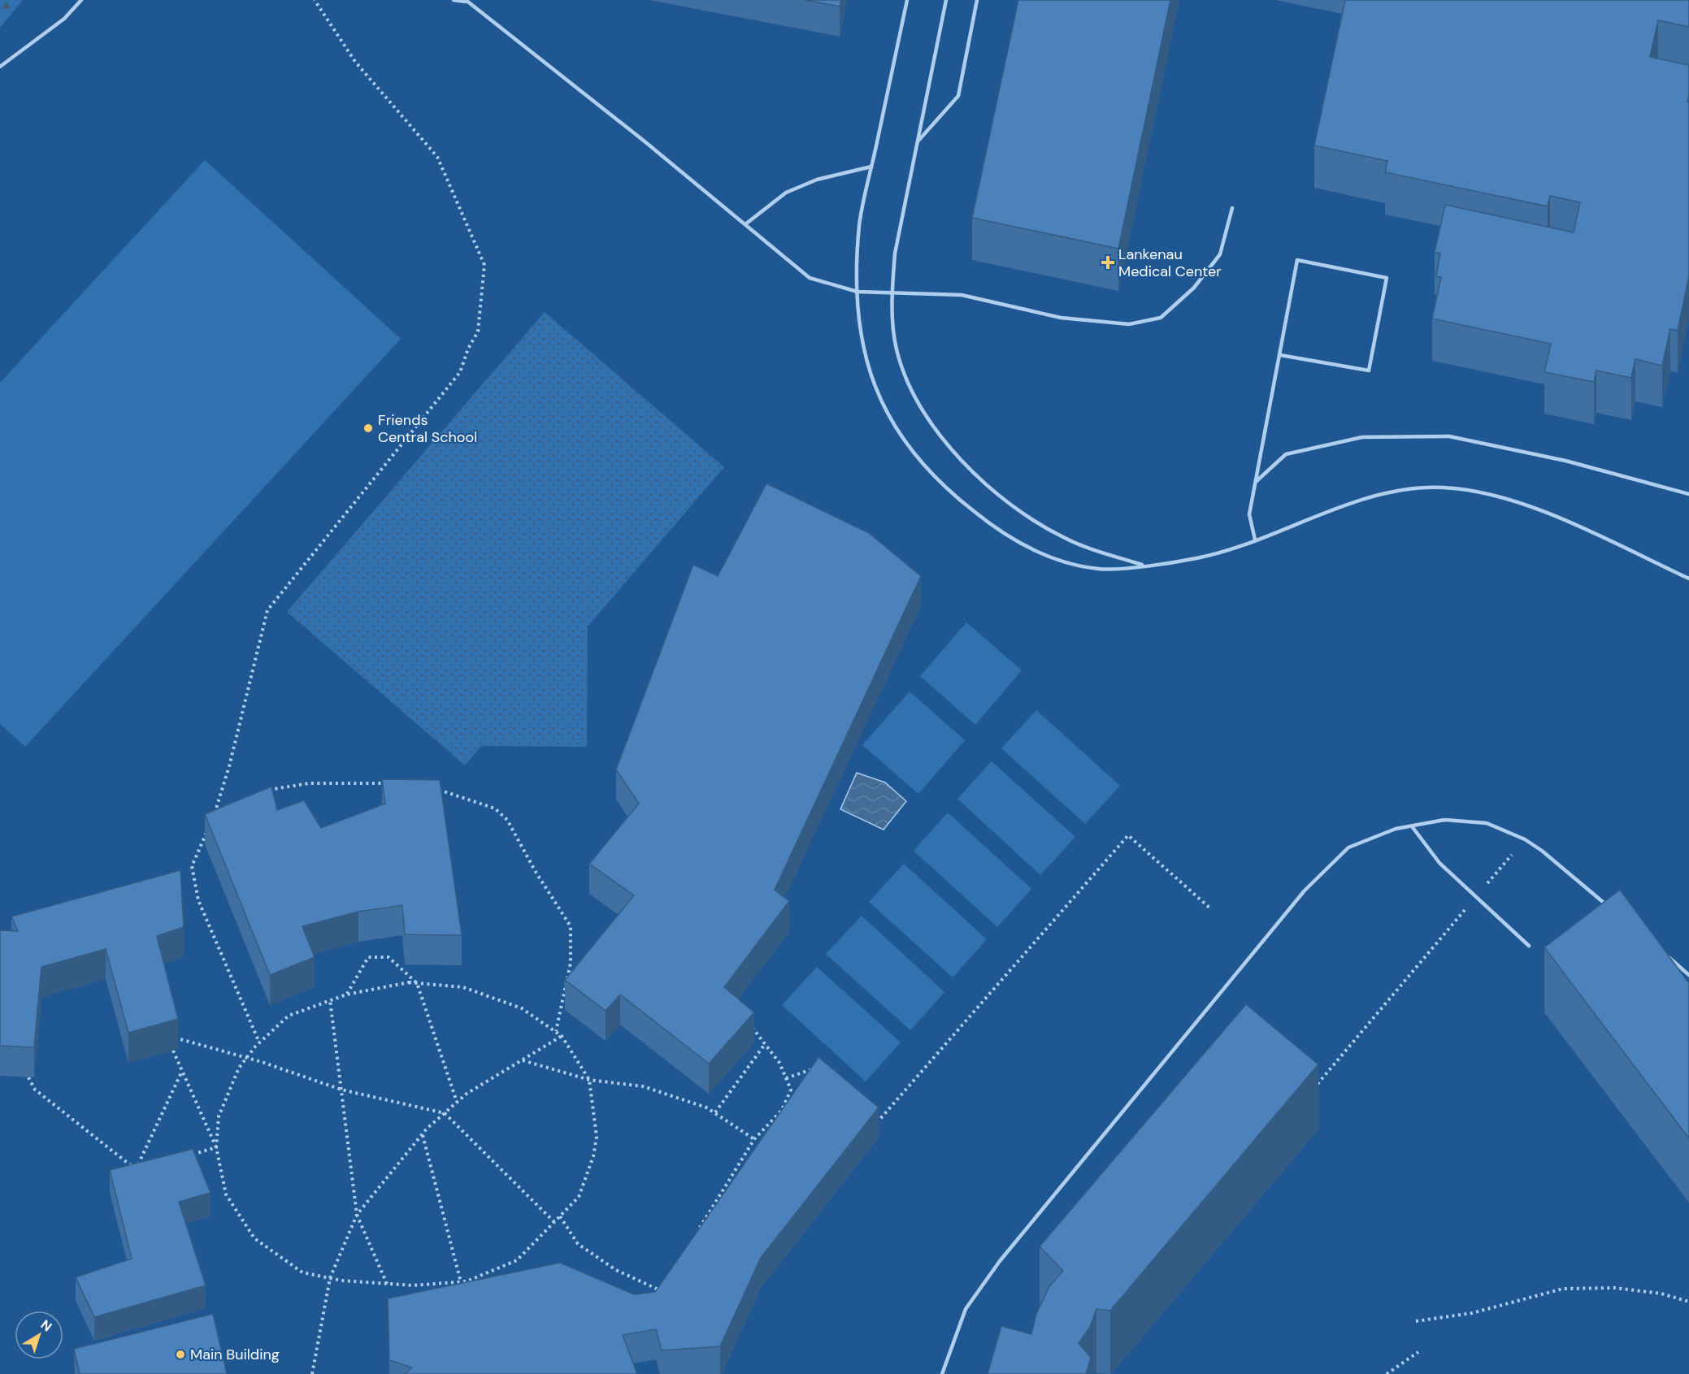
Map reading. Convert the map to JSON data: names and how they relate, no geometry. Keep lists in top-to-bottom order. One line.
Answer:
{"places":{"health":["Lankenau Medical Center"],"other":["Friends Central School","Main Building"]},"north":"top right"}
